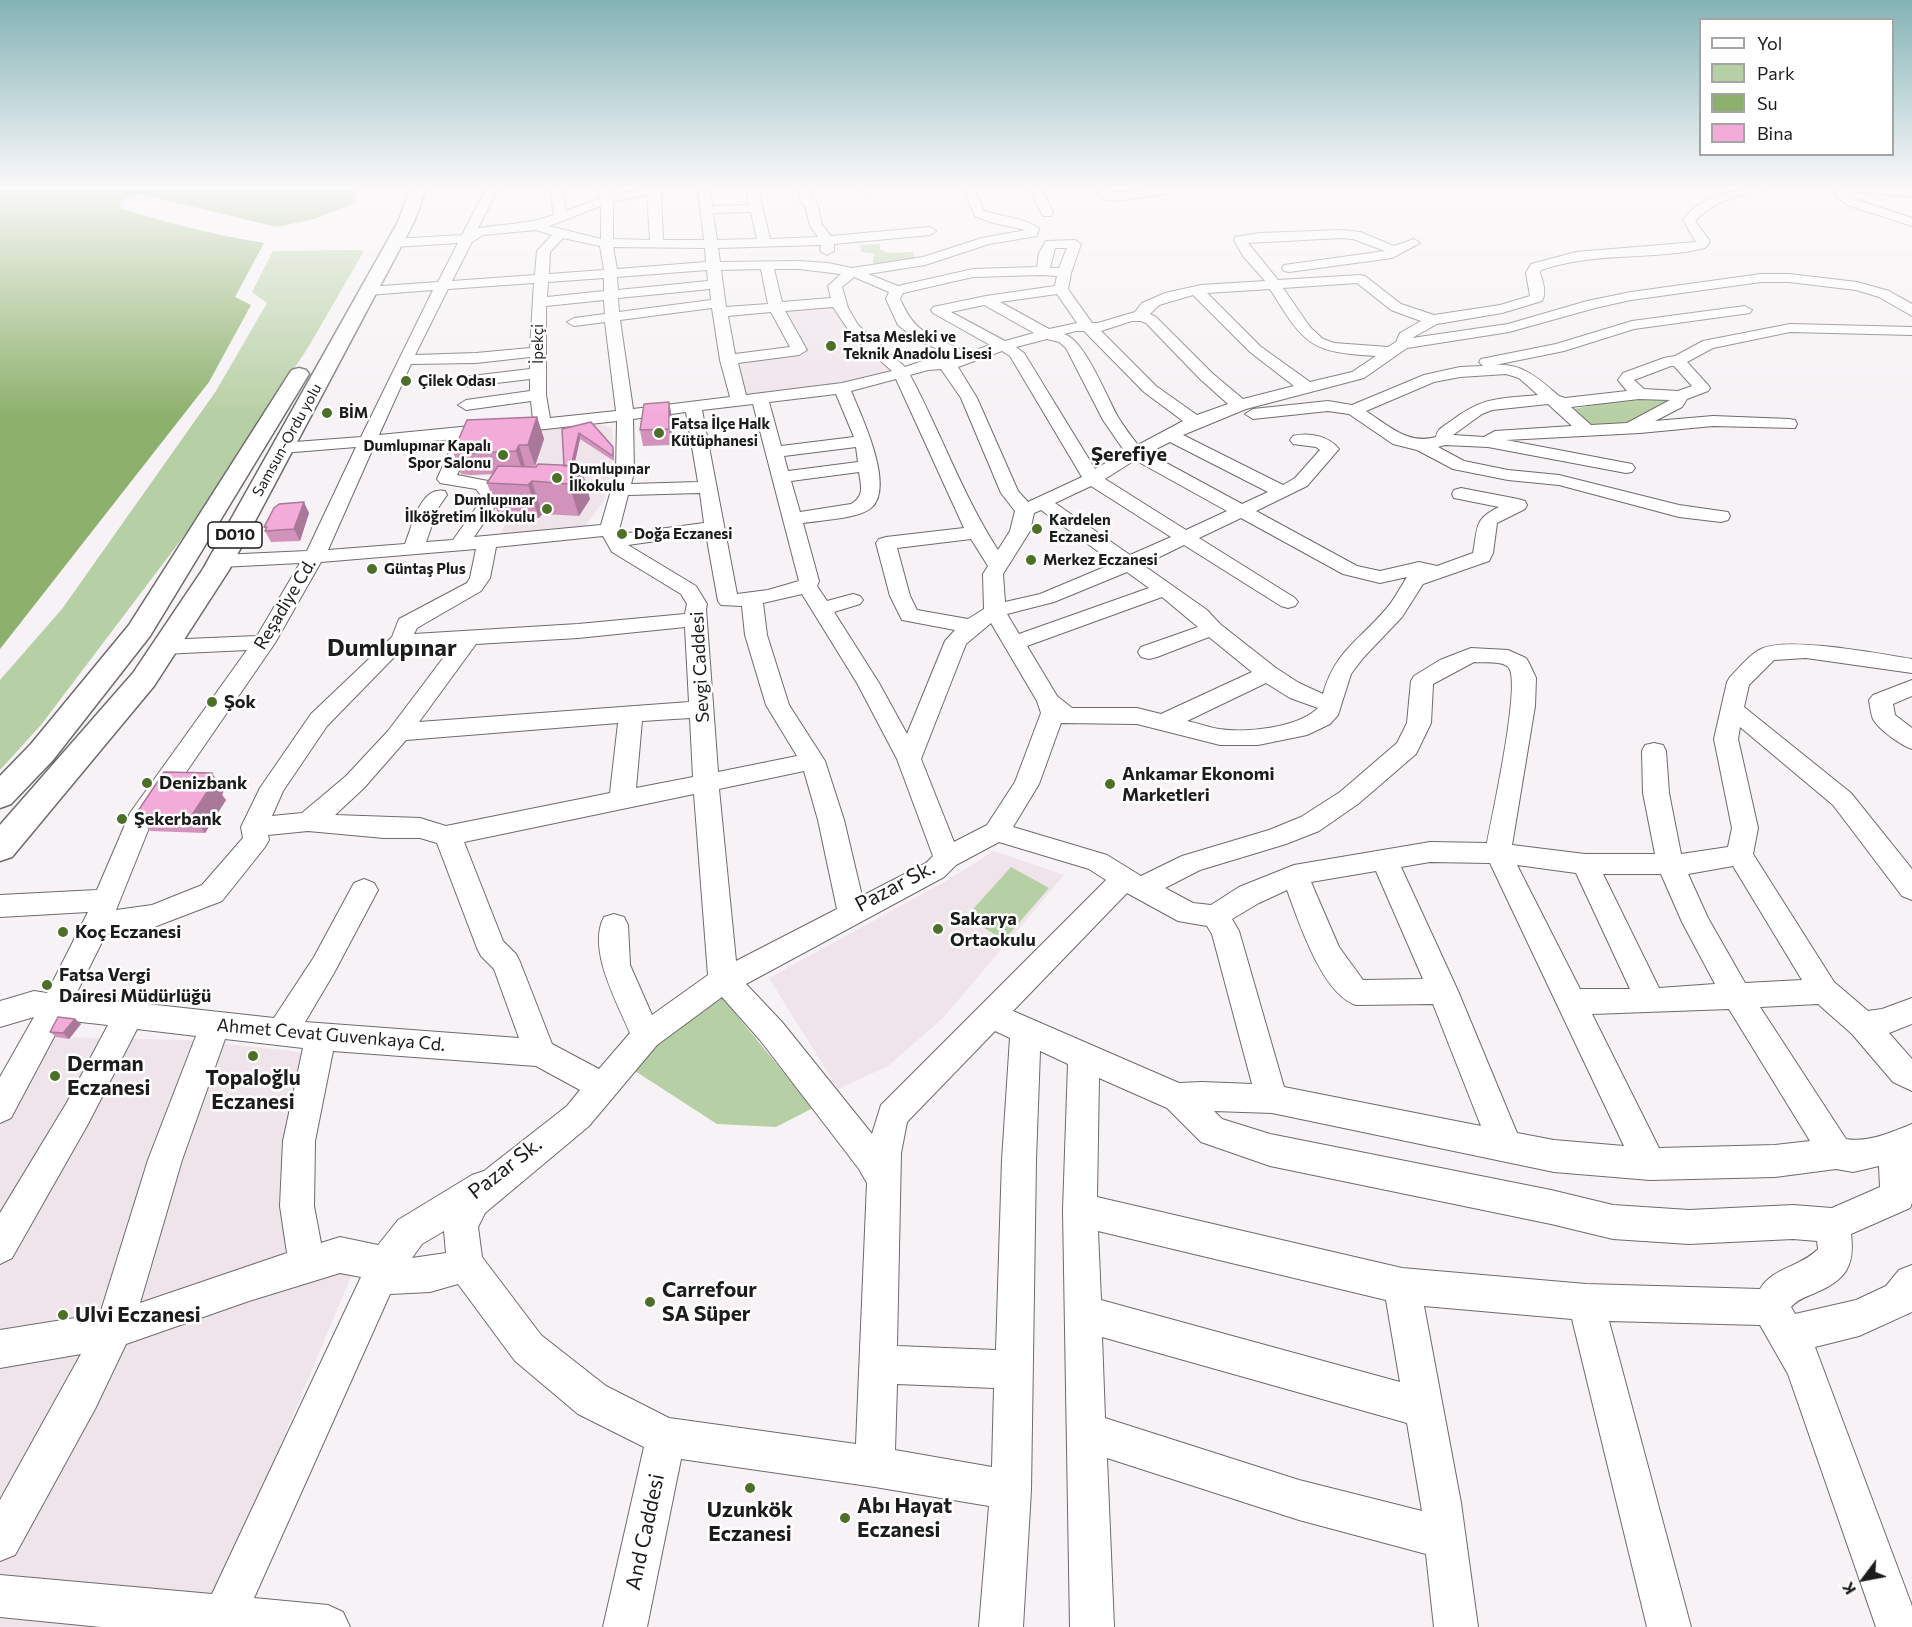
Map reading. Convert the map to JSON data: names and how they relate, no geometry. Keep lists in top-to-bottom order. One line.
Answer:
{"streets":{"highway":["Samsun-Ordu yolu","D010"],"street":["İpekçi","Reşadiye Cd.","Sevgi Caddesi","Pazar Sk.","Ahmet Cevat Guvenkaya Cd.","And Caddesi"]},"crossings":[["Reşadiye Cd.","Ahmet Cevat Guvenkaya Cd."],["Sevgi Caddesi","Pazar Sk."],["Pazar Sk.","Ahmet Cevat Guvenkaya Cd."]],"districts":["Şerefiye","Dumlupınar"],"places":["Fatsa Mesleki ve Teknik Anadolu Lisesi","Çilek Odası","BİM","Fatsa İlçe Halk Kütüphanesi","Dumlupınar Kapalı Spor Salonu","Dumlupınar İlkokulu","Dumlupınar İlköğretim İlkokulu","Kardelen Eczanesi","Doğa Eczanesi","Merkez Eczanesi","Güntaş Plus","Şok","Denizbank","Ankamar Ekonomi Marketleri","Şekerbank","Sakarya Ortaokulu","Koç Eczanesi","Fatsa Vergi Dairesi Müdürlüğü","Topaloğlu Eczanesi","Derman Eczanesi","Carrefour SA Süper","Ulvi Eczanesi","Uzunkök Eczanesi","Abı Hayat Eczanesi"],"legend":["Yol","Park","Su","Bina"],"north":"bottom left"}
